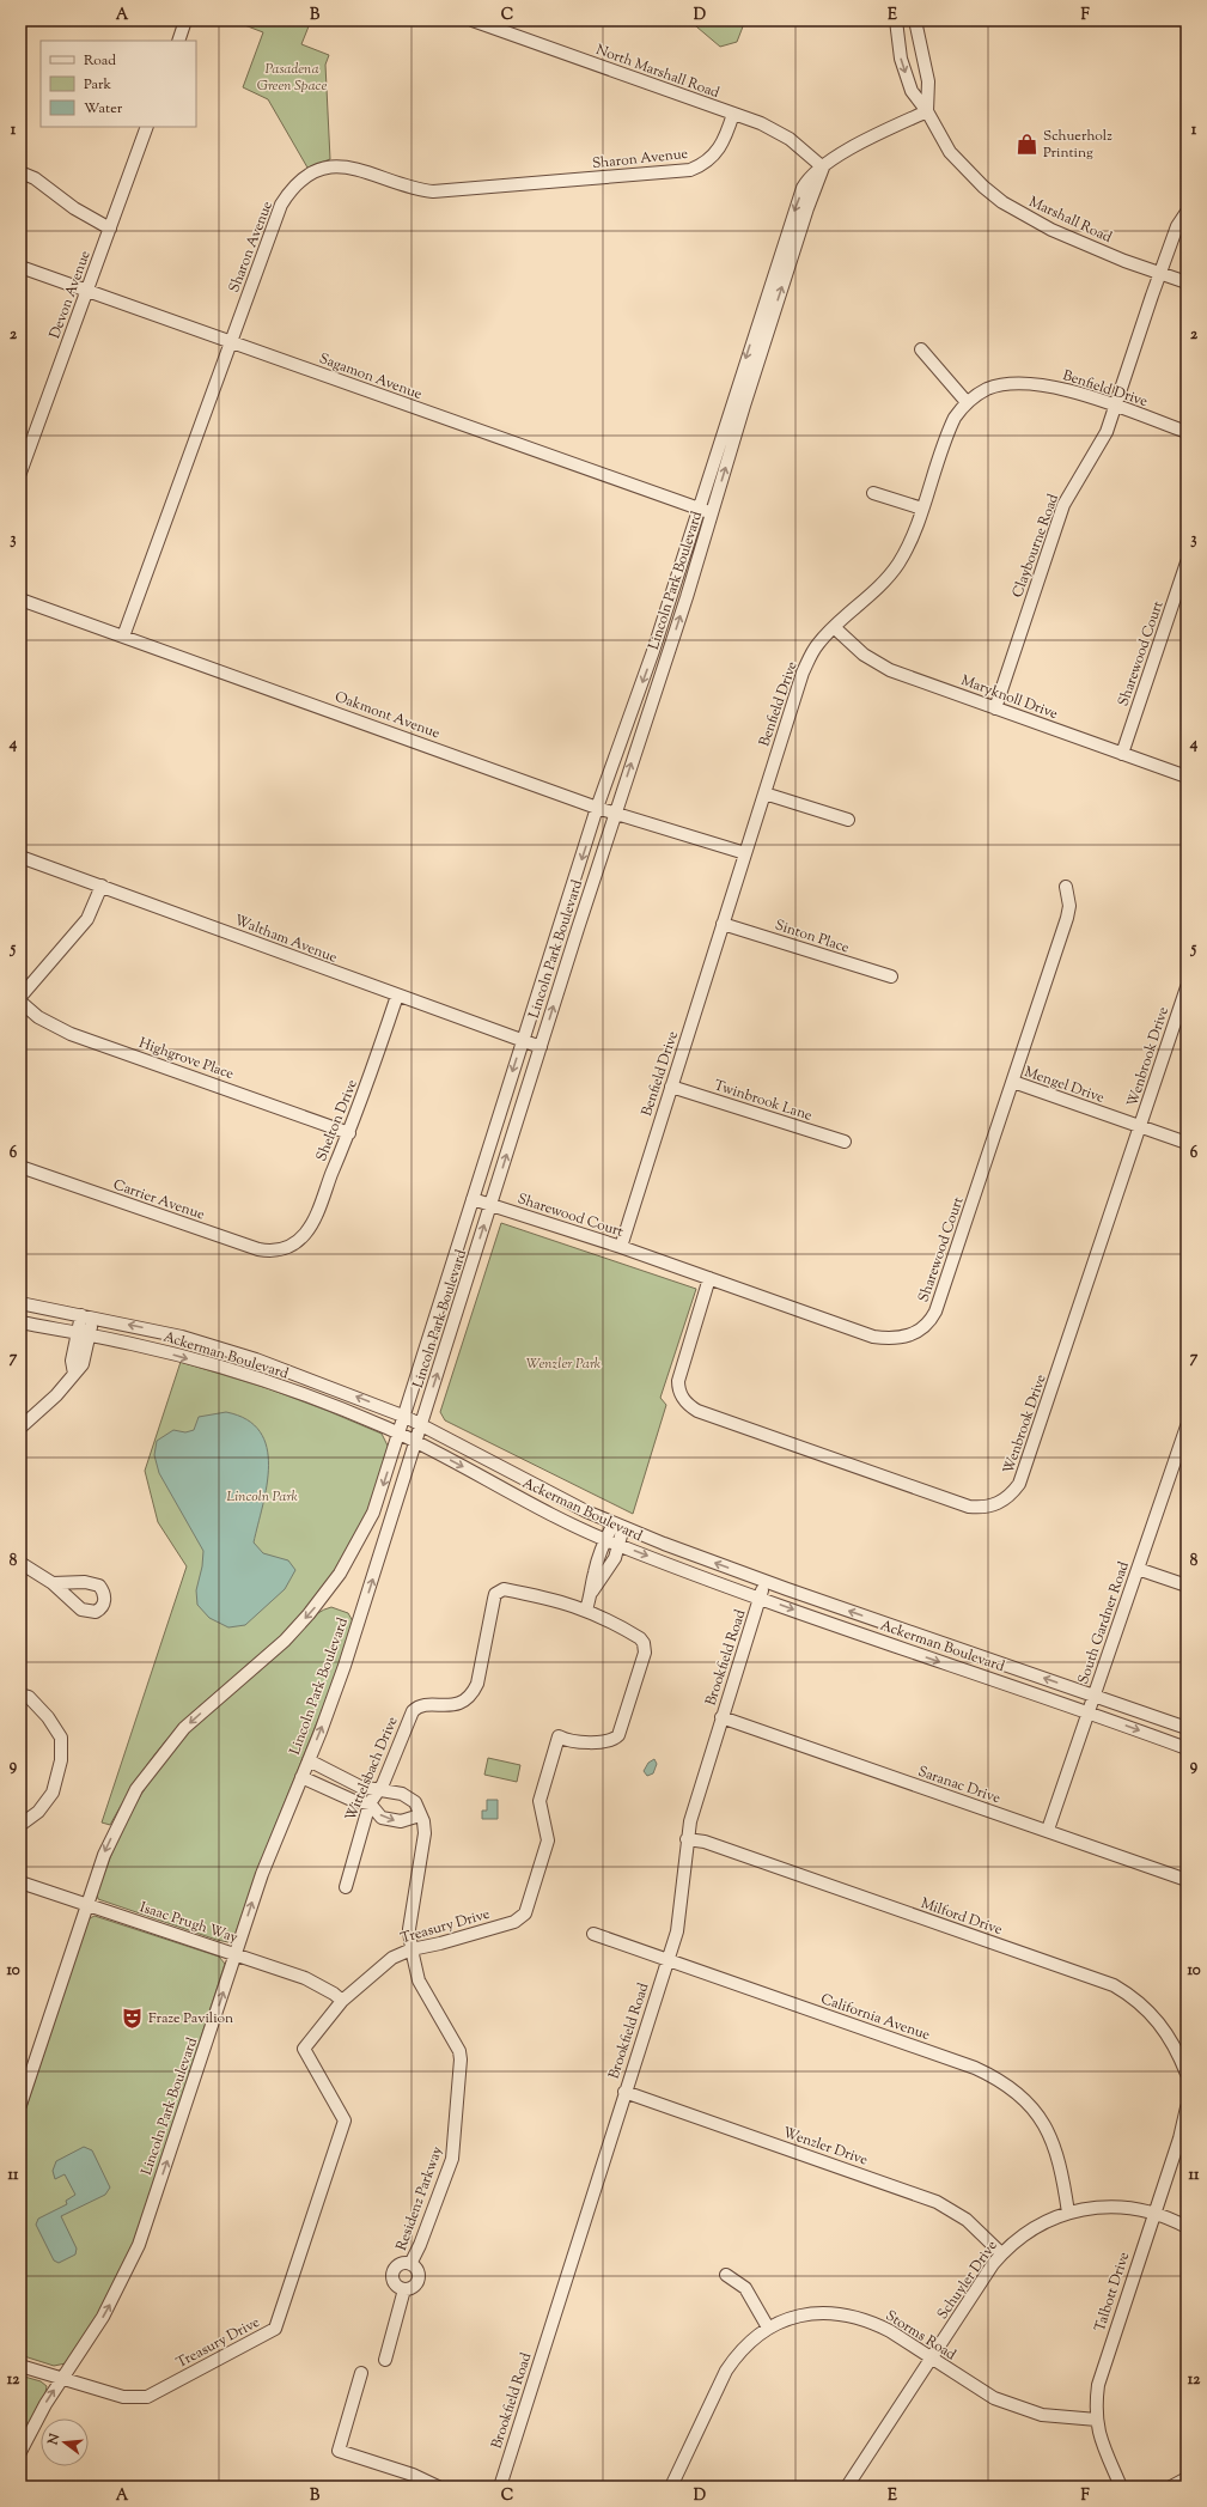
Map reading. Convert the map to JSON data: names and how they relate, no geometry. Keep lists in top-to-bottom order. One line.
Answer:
{"streets":{"street":["North Marshall Road","Sharon Avenue","Marshall Road","Devon Avenue","Sagamon Avenue","Benfield Drive","Claybourne Road","Lincoln Park Boulevard","Sharewood Court","Maryknoll Drive","Oakmont Avenue","Sinton Place","Waltham Avenue","Wenbrook Drive","Highgrove Place","Mengel Drive","Twinbrook Lane","Shelton Drive","Carrier Avenue","Ackerman Boulevard","South Gardner Road","Brookfield Road","Wittelsbach Drive","Saranac Drive","Milford Drive","Isaac Prugh Way","Treasury Drive","California Avenue","Wenzler Drive","Residenz Parkway","Schuyler Drive","Talbott Drive","Storms Road"]},"crossings":[["North Marshall Road","Sharon Avenue"],["North Marshall Road","Lincoln Park Boulevard"],["Sharon Avenue","Sagamon Avenue"],["Sharon Avenue","Oakmont Avenue"],["Marshall Road","Claybourne Road"],["Marshall Road","Lincoln Park Boulevard"],["Devon Avenue","Sagamon Avenue"],["Sagamon Avenue","Lincoln Park Boulevard"],["Benfield Drive","Claybourne Road"],["Benfield Drive","Sharewood Court"],["Benfield Drive","Maryknoll Drive"],["Benfield Drive","Oakmont Avenue"],["Benfield Drive","Sinton Place"],["Benfield Drive","Twinbrook Lane"],["Claybourne Road","Maryknoll Drive"],["Lincoln Park Boulevard","Sharewood Court"],["Lincoln Park Boulevard","Oakmont Avenue"],["Lincoln Park Boulevard","Waltham Avenue"],["Lincoln Park Boulevard","Ackerman Boulevard"],["Lincoln Park Boulevard","Isaac Prugh Way"],["Lincoln Park Boulevard","Treasury Drive"],["Lincoln Park Boulevard","Residenz Parkway"],["Sharewood Court","Maryknoll Drive"],["Sharewood Court","Wenbrook Drive"],["Sharewood Court","Mengel Drive"],["Waltham Avenue","Shelton Drive"],["Wenbrook Drive","Mengel Drive"],["Highgrove Place","Shelton Drive"],["Shelton Drive","Carrier Avenue"],["Ackerman Boulevard","South Gardner Road"],["Ackerman Boulevard","Brookfield Road"],["South Gardner Road","Saranac Drive"],["Brookfield Road","Saranac Drive"],["Brookfield Road","Milford Drive"],["Brookfield Road","California Avenue"],["Brookfield Road","Wenzler Drive"],["Wittelsbach Drive","Treasury Drive"],["Wittelsbach Drive","Residenz Parkway"],["Isaac Prugh Way","Treasury Drive"],["Treasury Drive","Residenz Parkway"],["California Avenue","Schuyler Drive"],["Wenzler Drive","Schuyler Drive"],["Schuyler Drive","Talbott Drive"],["Schuyler Drive","Storms Road"],["Talbott Drive","Storms Road"]],"parks":["Pasadena Green Space","Wenzler Park","Lincoln Park"],"places":{"shop":["Schuerholz Printing"],"theatre":["Fraze Pavilion"]},"legend":["Road","Park","Water"],"north":"left","grid":{"columns":["A","B","C","D","E","F"],"rows":["1","2","3","4","5","6","7","8","9","10","11","12"]}}
